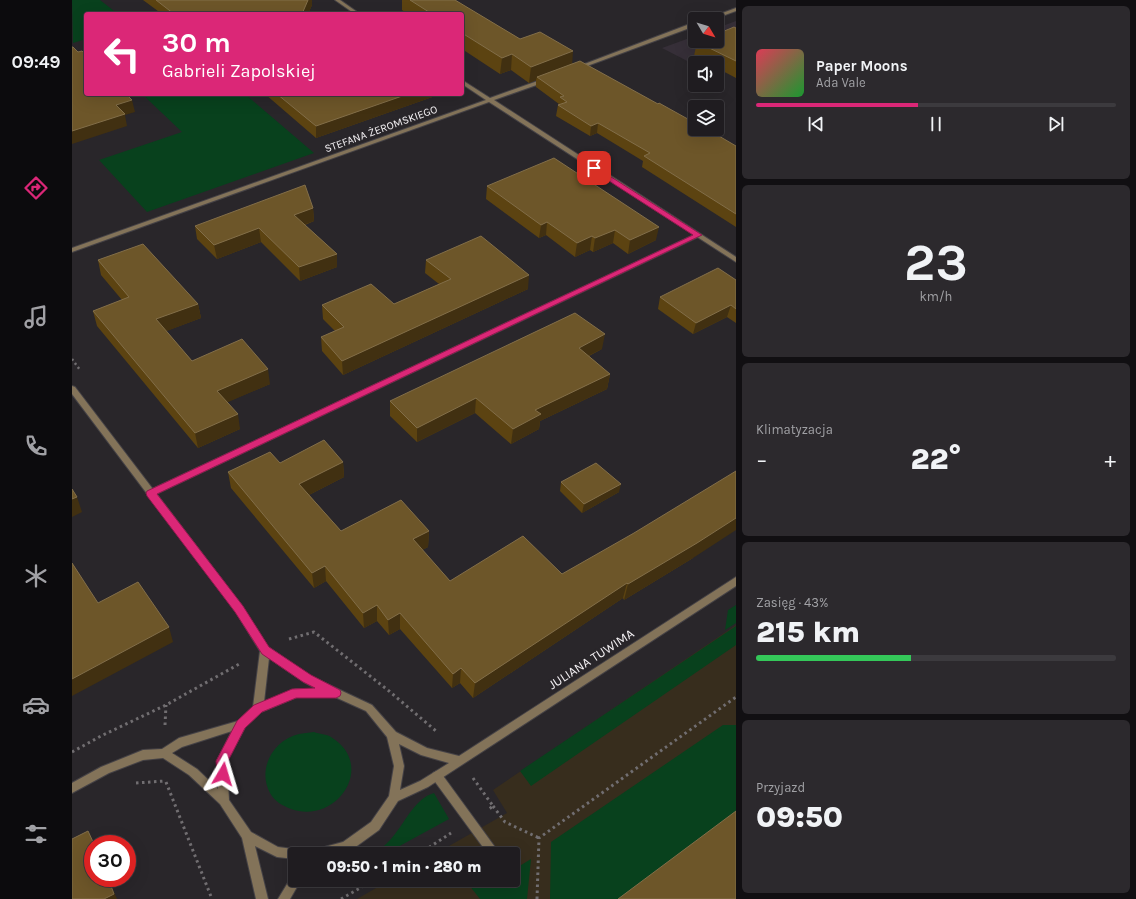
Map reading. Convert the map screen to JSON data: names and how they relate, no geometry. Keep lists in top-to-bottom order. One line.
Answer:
{"streets":{"street":["STEFANA ŻEROMSKIEGO","JULIANA TUWIMA"]},"north":"bottom right","page":{"tabs":"09:49","turn":["30 m","Gabrieli Zapolskiej"],"song":["Paper Moons","Ada Vale"],"tile":[["23","km/h"],"Klimatyzacja",["Zasięg · 43%","215 km"],["Przyjazd","09:50"]],"heat":["−","22°","+"],"limit":"30","trip":"09:50 · 1 min · 280 m"}}
